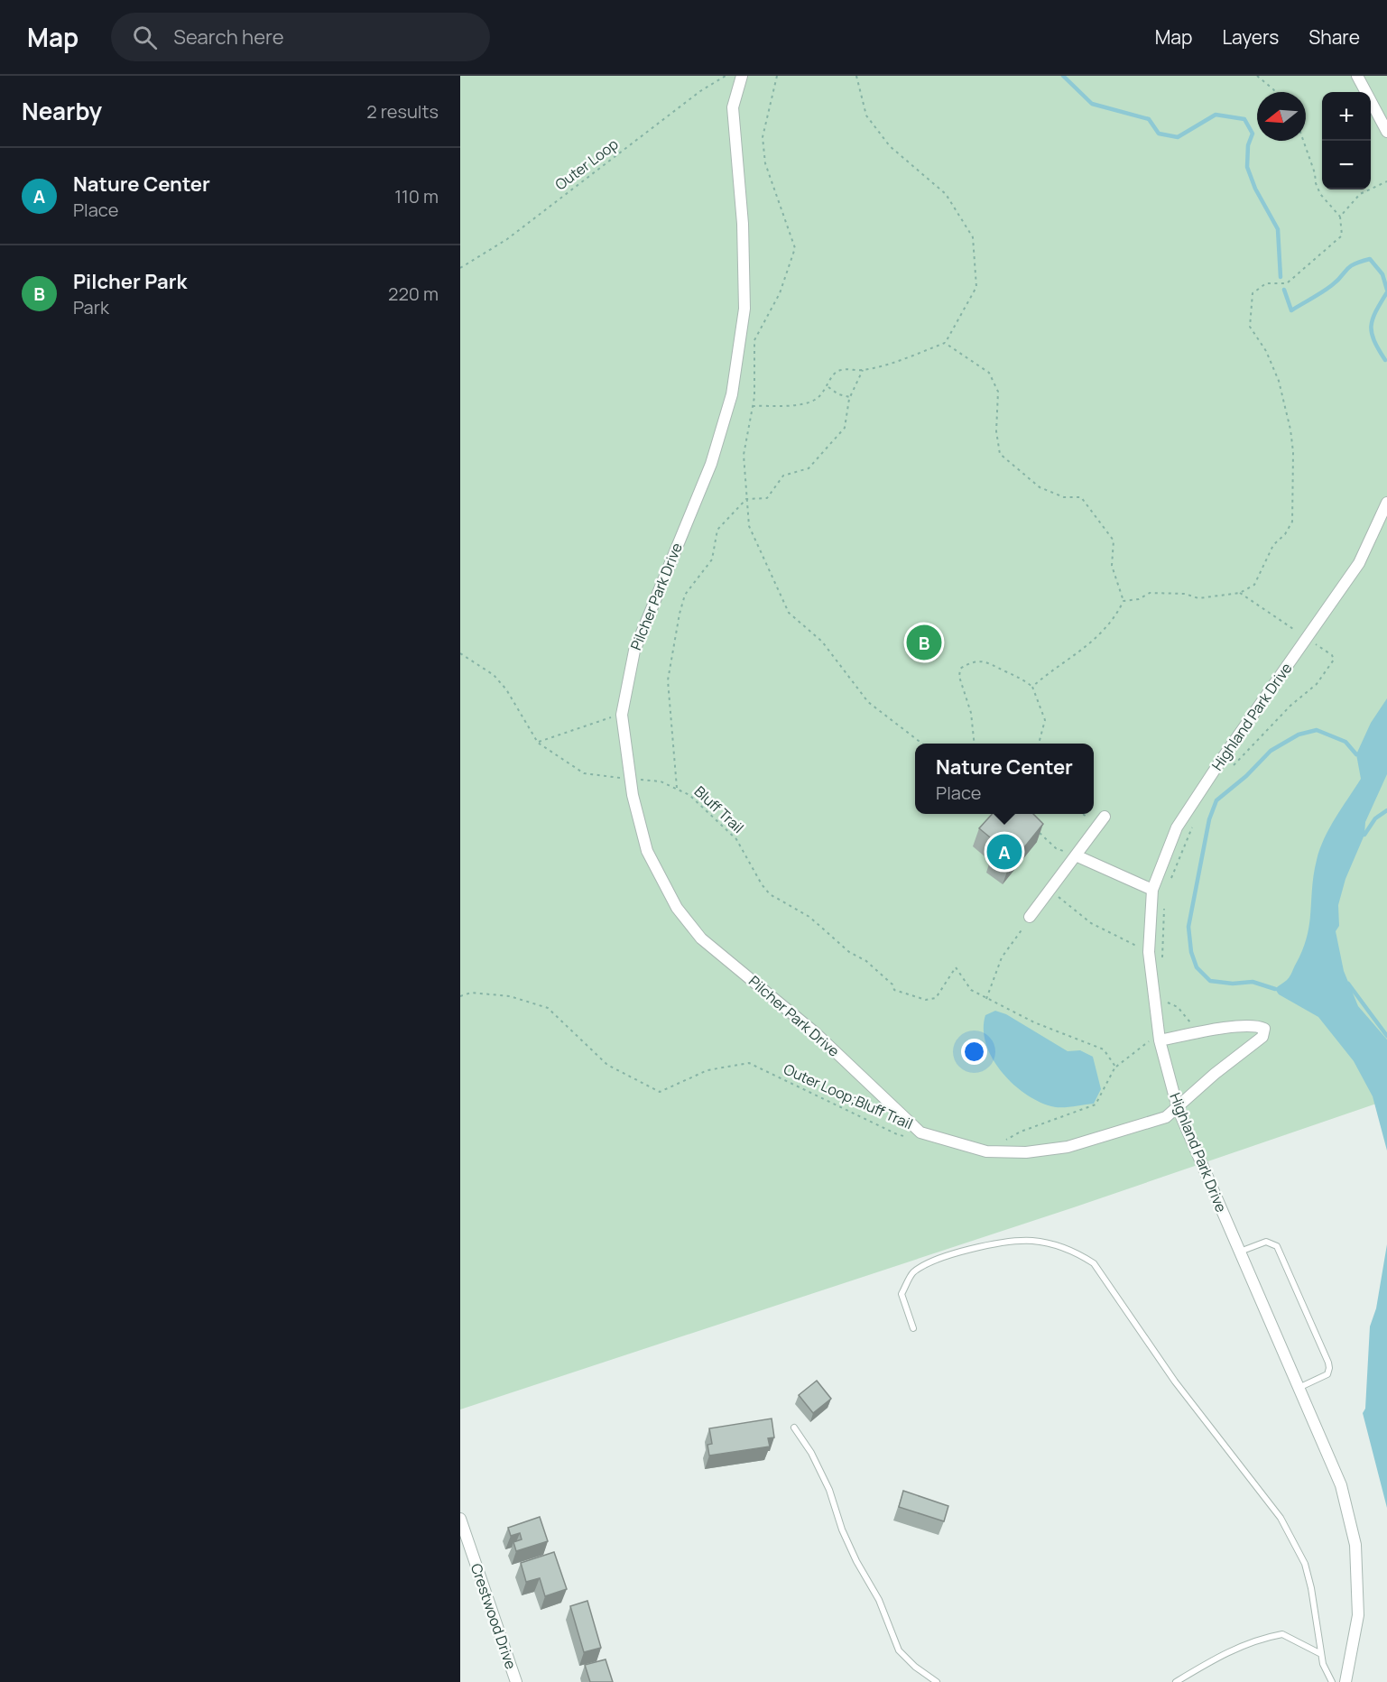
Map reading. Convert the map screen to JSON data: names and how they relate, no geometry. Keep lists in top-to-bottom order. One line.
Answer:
{"streets":{"street":["Pilcher Park Drive","Highland Park Drive","Crestwood Drive"],"path":["Outer Loop","Bluff Trail","Outer Loop;Bluff Trail"]},"crossings":[["Pilcher Park Drive","Highland Park Drive"],["Pilcher Park Drive","Bluff Trail"]],"north":"left","page":{"header":"Map","search":"Search here","nav":["Map","Layers","Share"],"heading":["Nearby","2 results"],"map_buttons":["+","−"],"list":[{"mark":"A","name":"Nature Center","note":"Place","value":"110 m"},{"mark":"B","name":"Pilcher Park","note":"Park","value":"220 m"}],"pins":["B","A"],"popup":["Nature Center","Place"]}}
